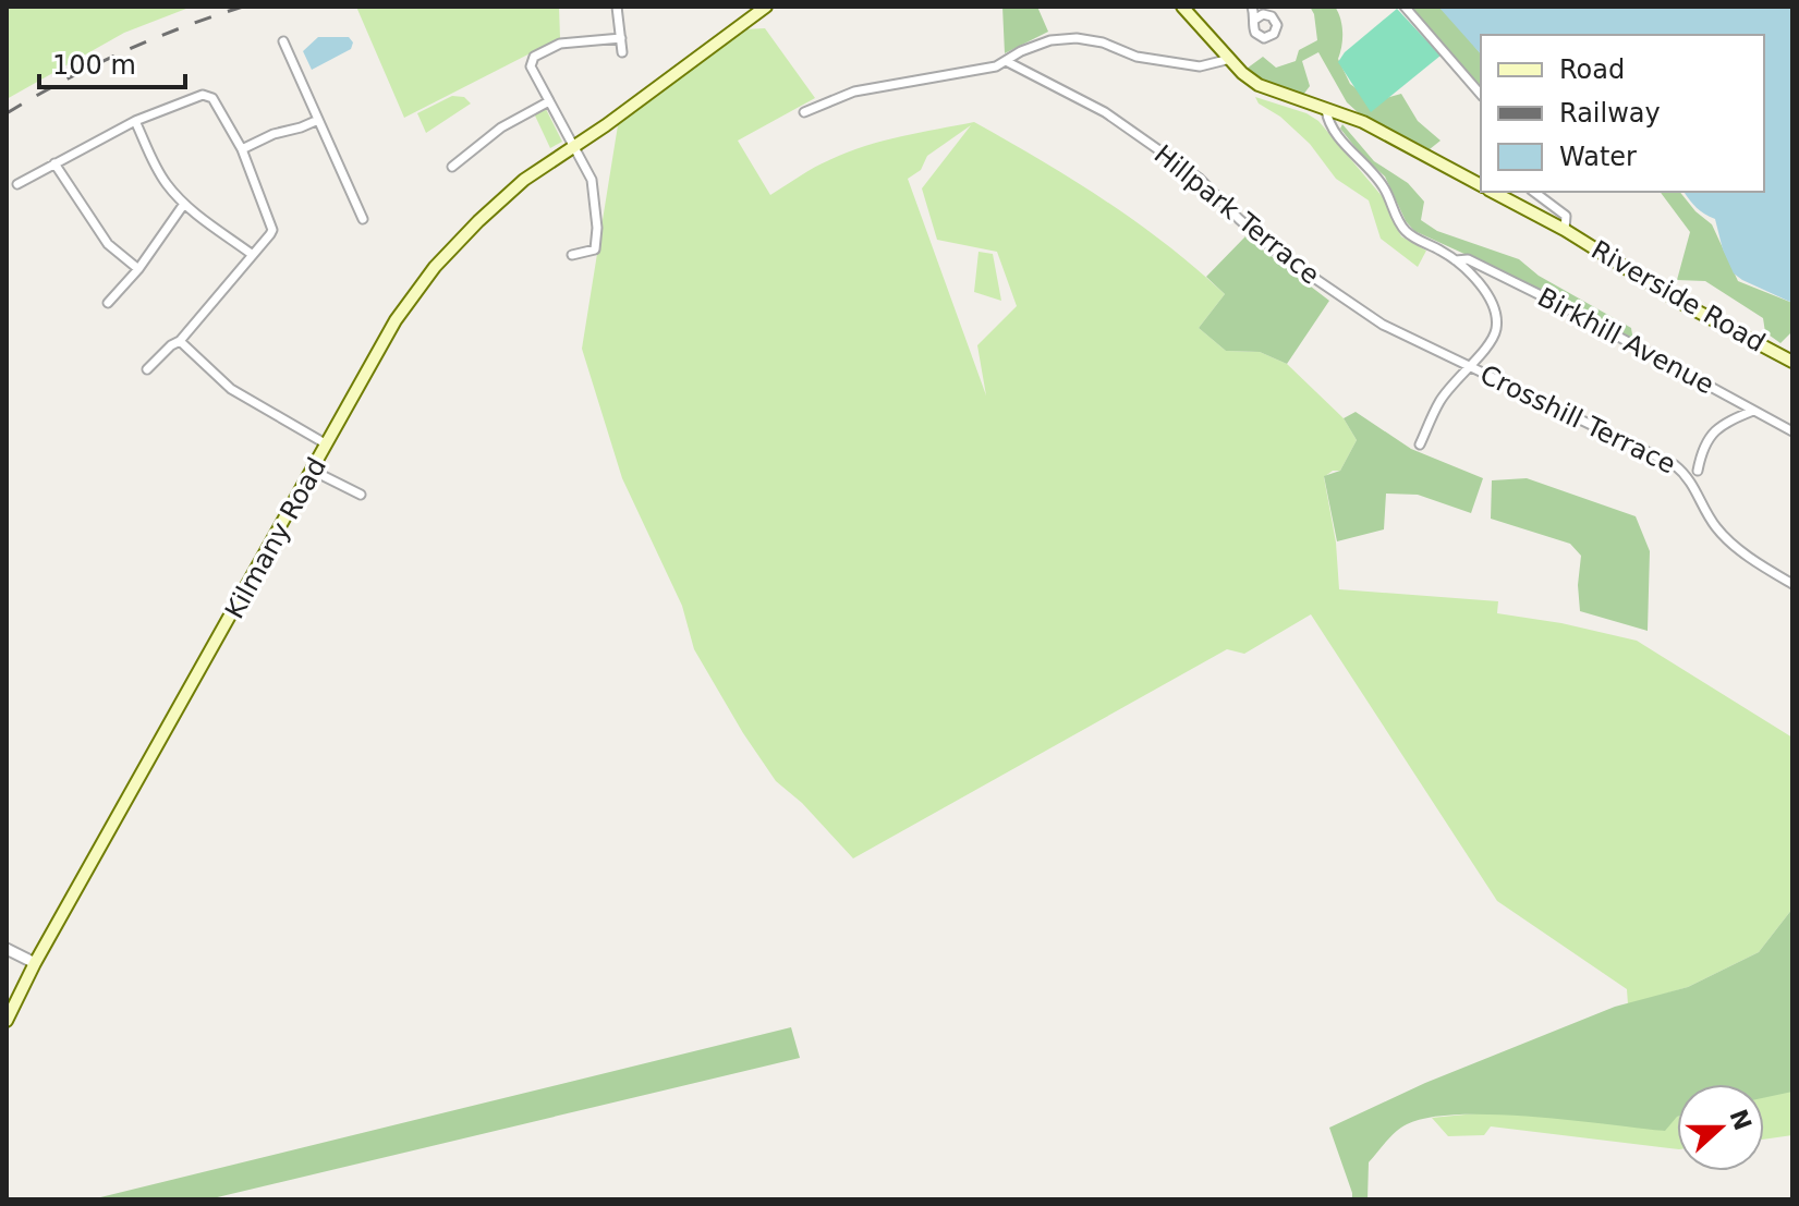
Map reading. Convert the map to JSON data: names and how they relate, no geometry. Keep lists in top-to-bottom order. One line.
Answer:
{"streets":{"main road":["Riverside Road","Kilmany Road"],"street":["Hillpark Terrace","Birkhill Avenue","Crosshill Terrace"]},"crossings":[["Hillpark Terrace","Crosshill Terrace"]],"legend":["Road","Railway","Water"],"scale_bar":"100 m","north":"right"}
